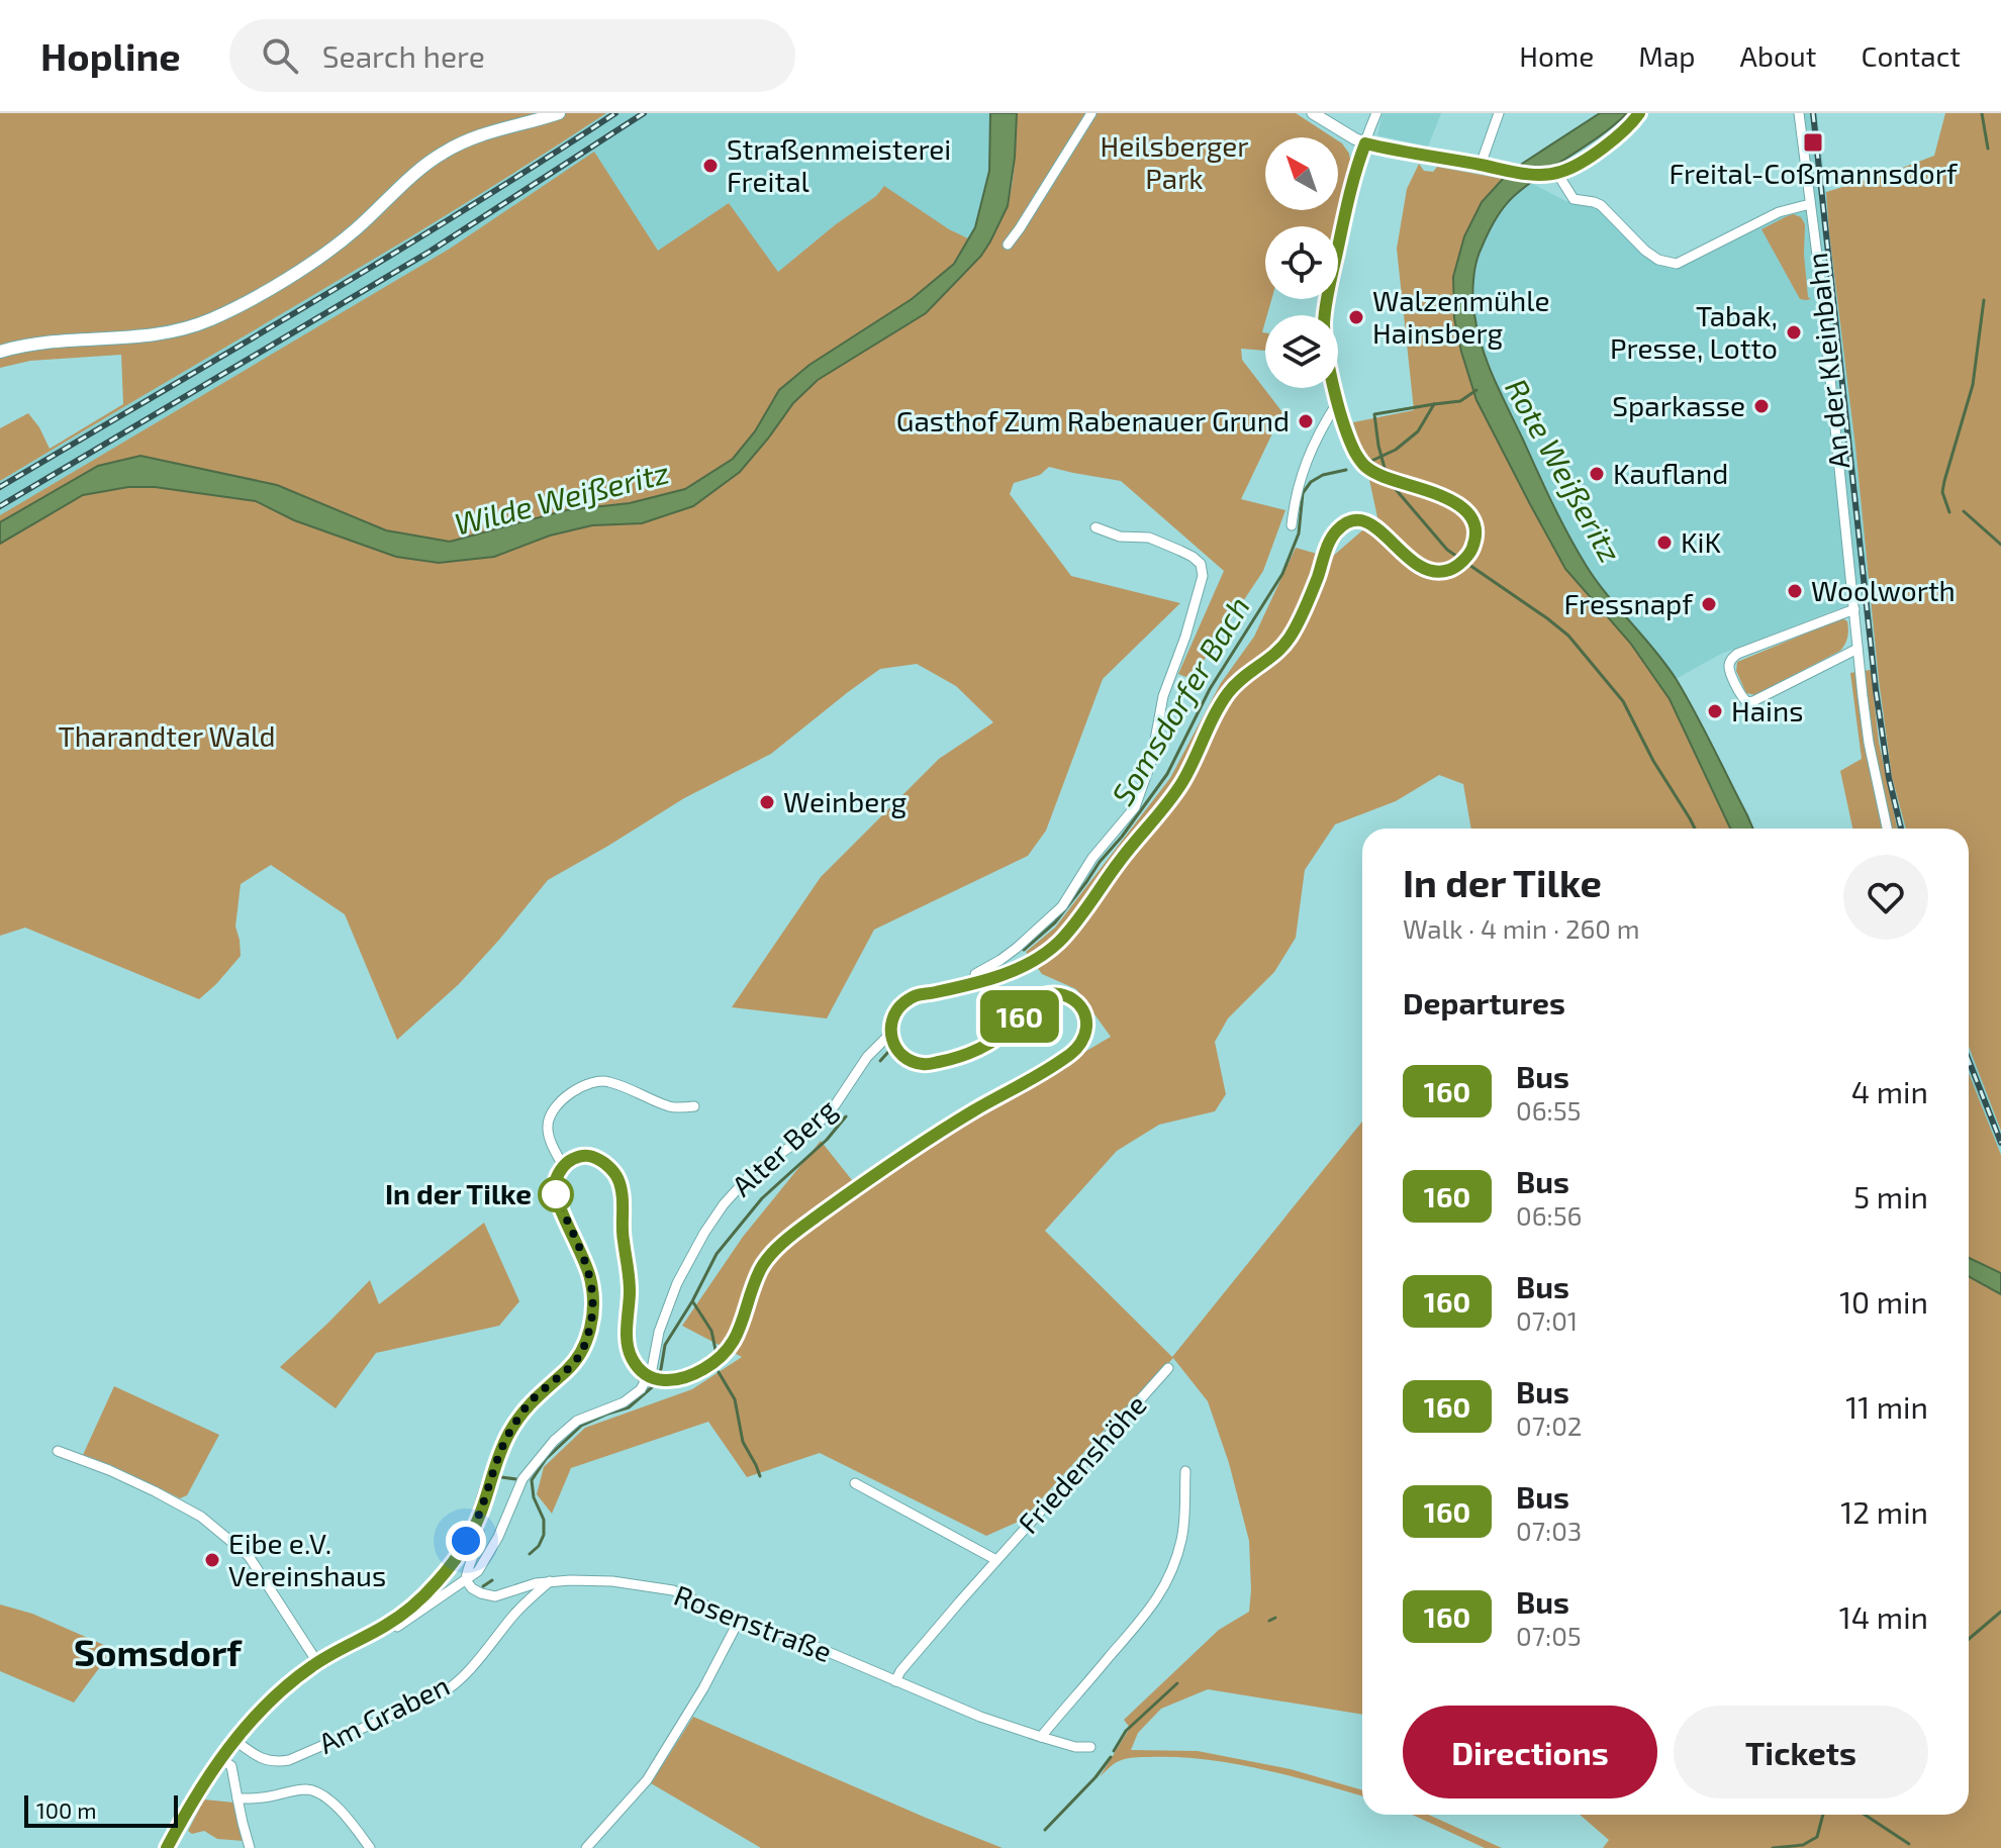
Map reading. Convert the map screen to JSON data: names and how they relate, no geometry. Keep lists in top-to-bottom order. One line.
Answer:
{"streets":{"street":["An der Kleinbahn","Alter Berg","Friedenshöhe","Rosenstraße","Am Graben"]},"crossings":[["Friedenshöhe","Rosenstraße"],["Rosenstraße","Am Graben"]],"districts":["Somsdorf"],"water":["Rote Weißeritz","Wilde Weißeritz","Somsdorfer Bach"],"parks":["Heilsberger Park","Tharandter Wald"],"places":{"transit":["Freital-Coßmannsdorf"],"other":["Straßenmeisterei Freital","Walzenmühle Hainsberg","Tabak, Presse, Lotto","Sparkasse","Gasthof Zum Rabenauer Grund","Kaufland","KiK","Woolworth","Fressnapf","Hains","Weinberg","In der Tilke","Eibe e.V. Vereinshaus"]},"lines":["bus line 160"],"scale_bar":"100 m","north":"top left","page":{"header":"Hopline","search":"Search here","nav":["Home","Map","About","Contact"],"on_map":"160","heading":[["In der Tilke","Walk · 4 min · 260 m"],"Departures"],"list":[{"mark":"160","name":"Bus","note":"06:55","value":"4 min"},{"mark":"160","name":"Bus","note":"06:56","value":"5 min"},{"mark":"160","name":"Bus","note":"07:01","value":"10 min"},{"mark":"160","name":"Bus","note":"07:02","value":"11 min"},{"mark":"160","name":"Bus","note":"07:03","value":"12 min"},{"mark":"160","name":"Bus","note":"07:05","value":"14 min"}],"buttons":["Directions","Tickets"],"scale":"100 m"}}
